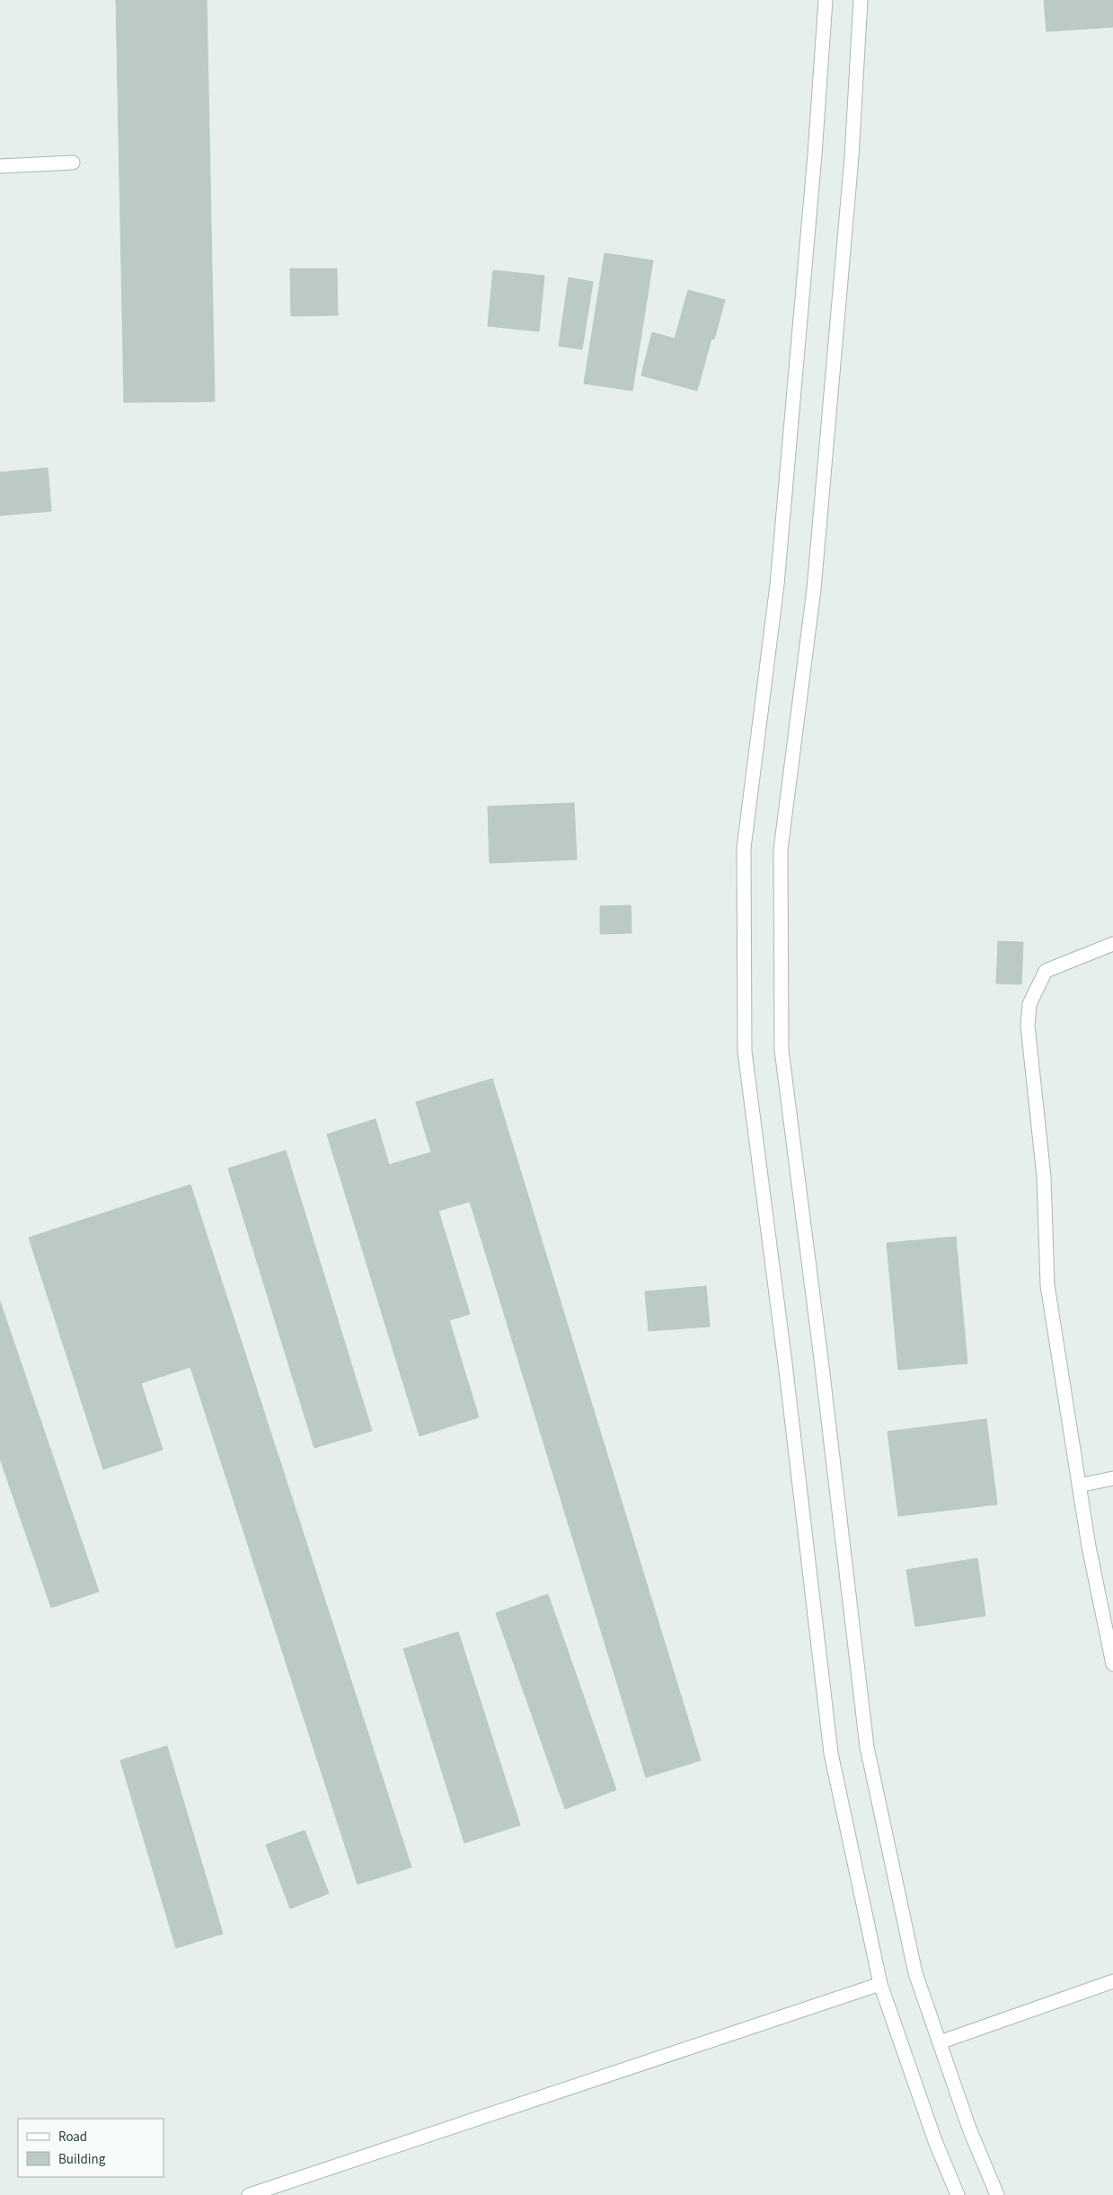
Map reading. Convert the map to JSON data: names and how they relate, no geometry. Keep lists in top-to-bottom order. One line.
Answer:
{"legend":["Road","Building"]}
